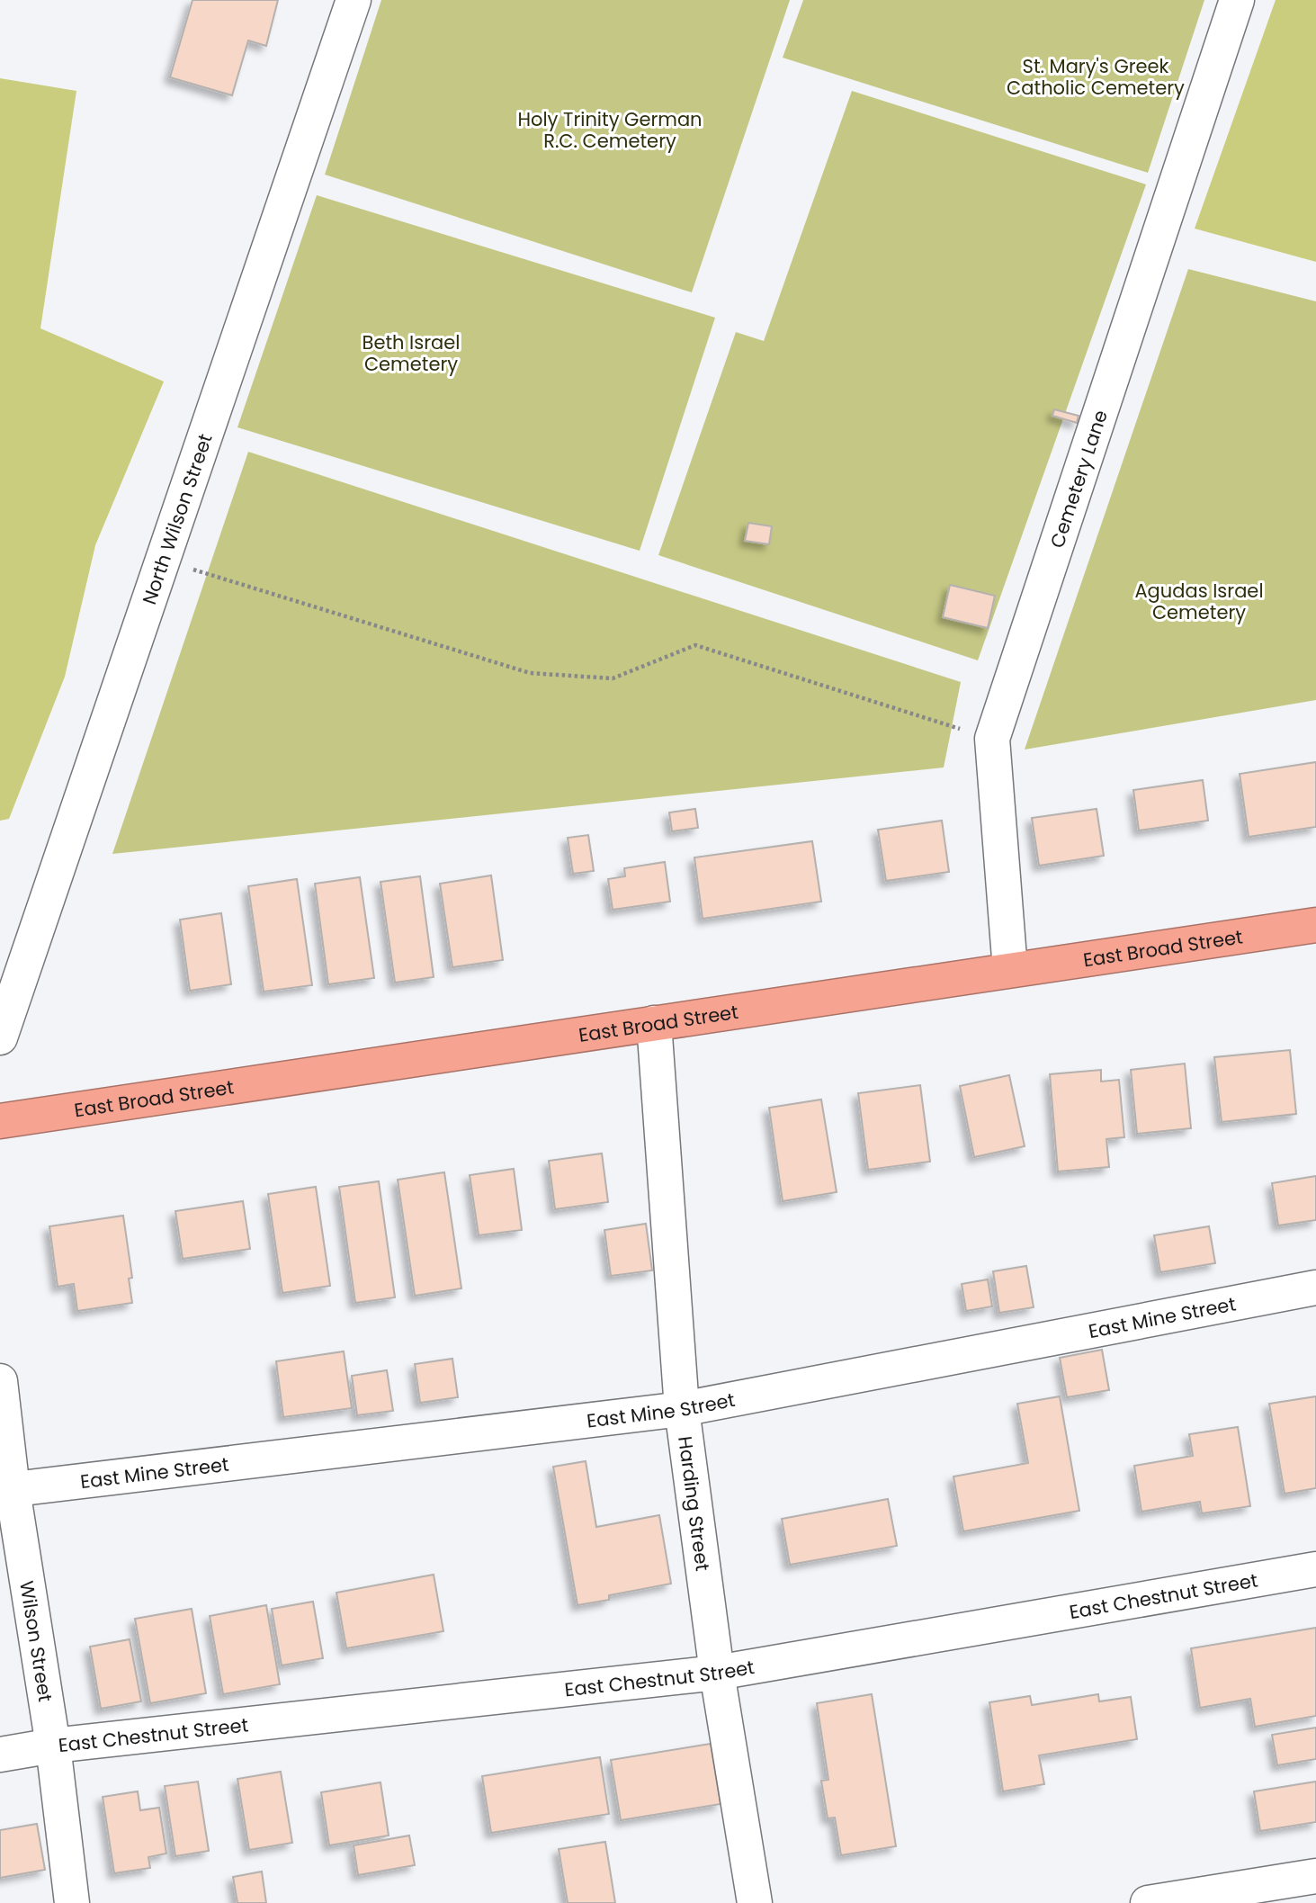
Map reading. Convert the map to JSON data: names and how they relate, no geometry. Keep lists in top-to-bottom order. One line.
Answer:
{"streets":{"highway":["East Broad Street"],"street":["Cemetery Lane","North Wilson Street","East Mine Street","Harding Street","East Chestnut Street","Wilson Street"]},"crossings":[["Cemetery Lane","East Broad Street"],["East Broad Street","Harding Street"],["East Mine Street","Harding Street"],["East Mine Street","Wilson Street"],["Harding Street","East Chestnut Street"],["East Chestnut Street","Wilson Street"]],"parks":["St. Mary's Greek Catholic Cemetery","Holy Trinity German R.C. Cemetery","Beth Israel Cemetery","Agudas Israel Cemetery"]}
